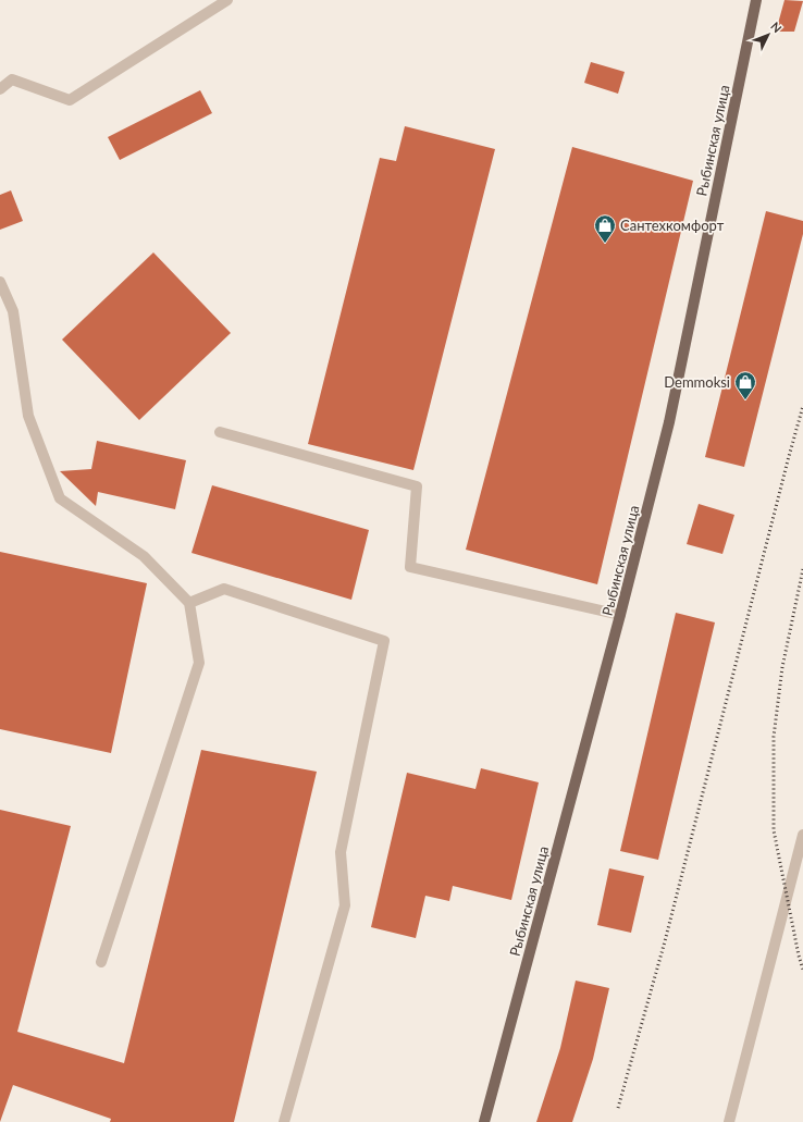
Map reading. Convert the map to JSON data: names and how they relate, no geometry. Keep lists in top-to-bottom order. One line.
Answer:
{"streets":{"main road":["Рыбинская улица"]},"places":{"shop":["Сантехкомфорт","Demmoksi"]},"north":"top right"}
